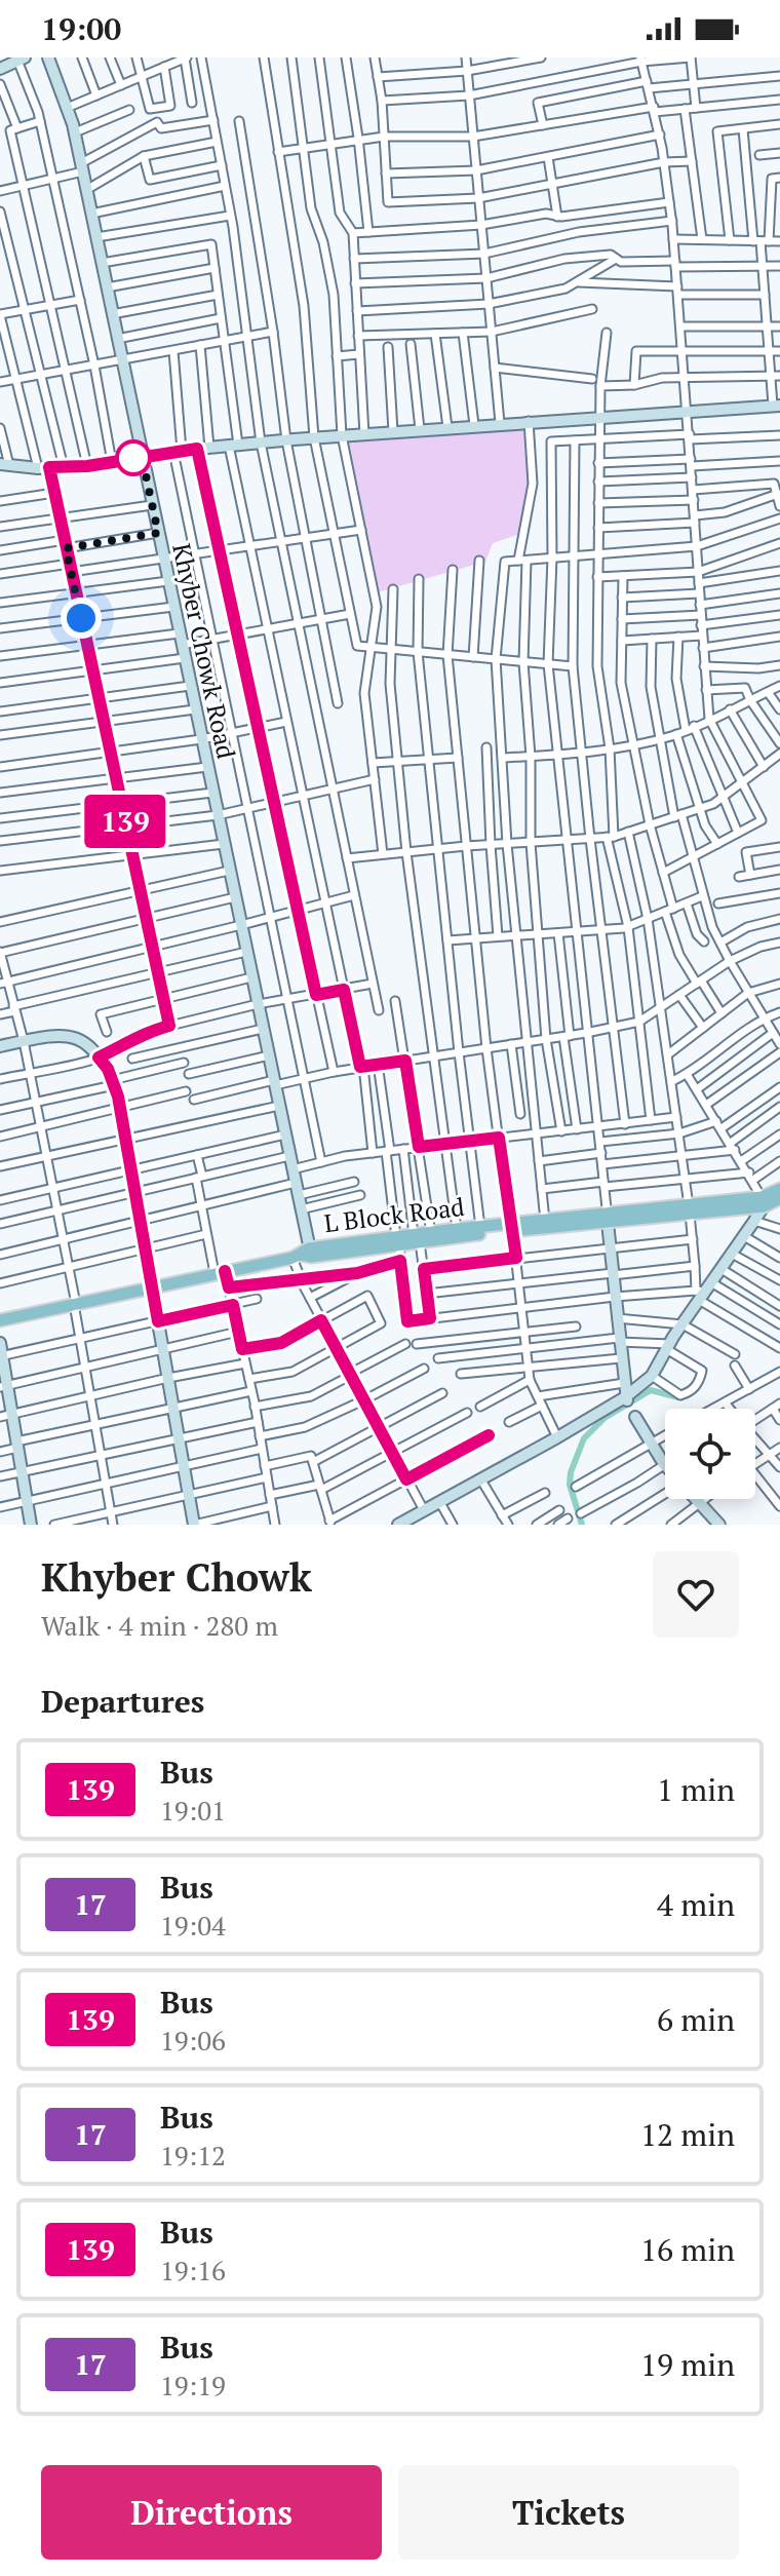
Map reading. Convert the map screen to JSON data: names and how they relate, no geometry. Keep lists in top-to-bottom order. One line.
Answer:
{"streets":{"main road":["L Block Road"],"street":["Khyber Chowk Road"]},"crossings":[["Khyber Chowk Road","L Block Road"]],"lines":["bus line 139"],"page":{"status":"19:00","on_map":"139","heading":[["Khyber Chowk","Walk · 4 min · 280 m"],"Departures"],"list":[{"mark":"139","name":"Bus","note":"19:01","value":"1 min"},{"mark":"17","name":"Bus","note":"19:04","value":"4 min"},{"mark":"139","name":"Bus","note":"19:06","value":"6 min"},{"mark":"17","name":"Bus","note":"19:12","value":"12 min"},{"mark":"139","name":"Bus","note":"19:16","value":"16 min"},{"mark":"17","name":"Bus","note":"19:19","value":"19 min"}],"buttons":["Directions","Tickets"]}}
